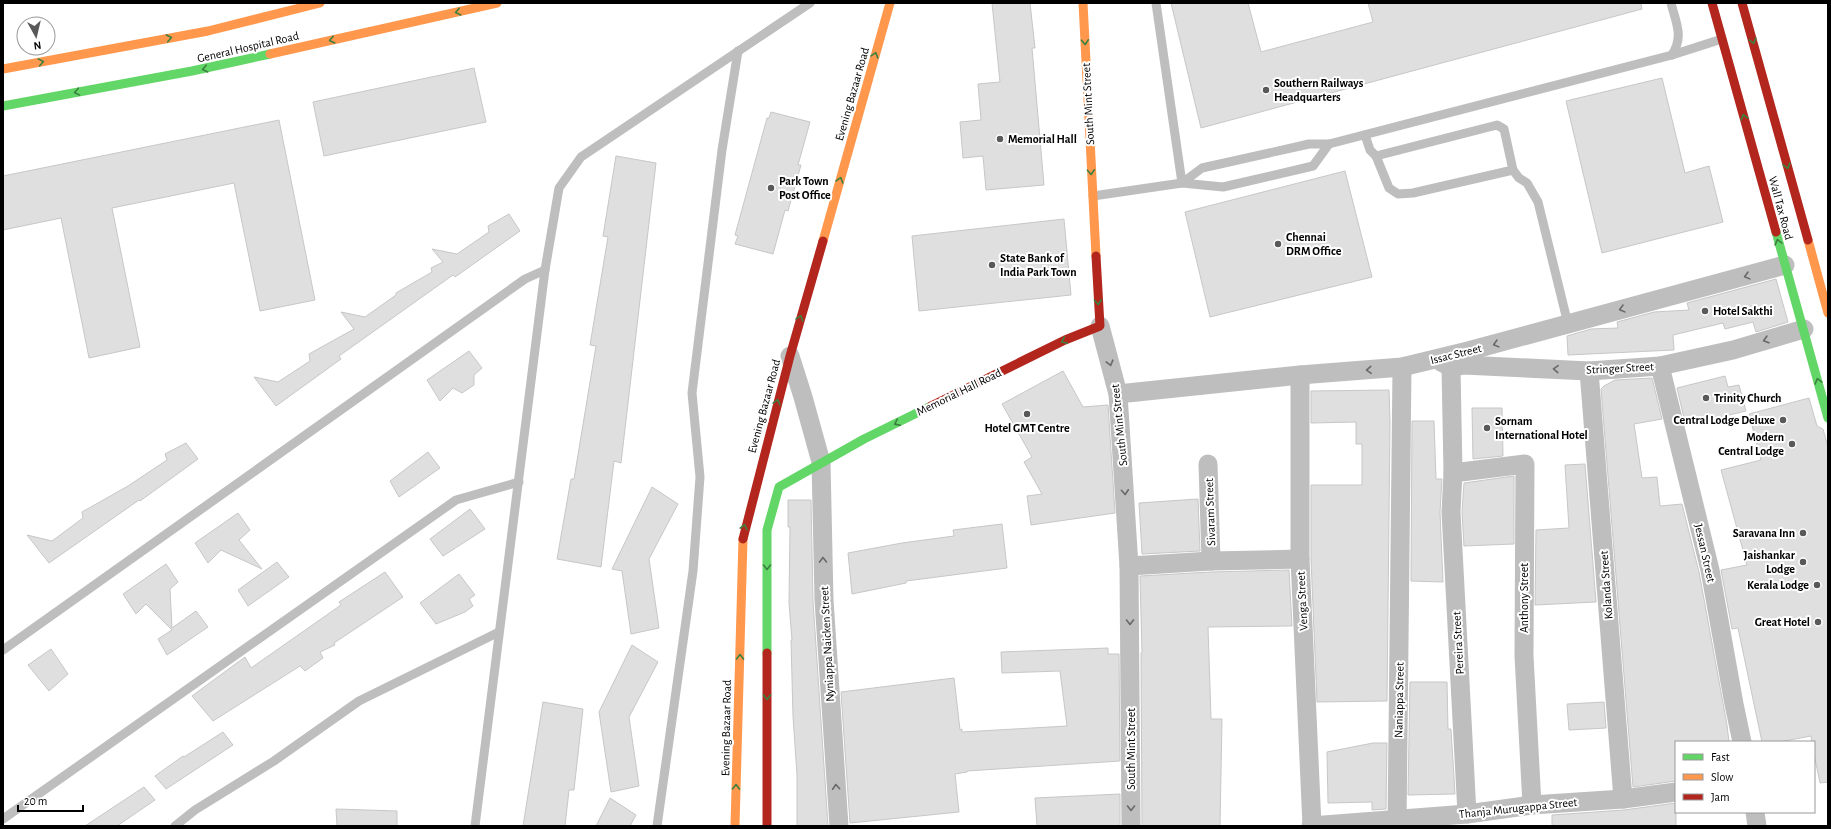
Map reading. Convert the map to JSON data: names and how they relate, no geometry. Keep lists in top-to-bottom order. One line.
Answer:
{"streets":{"main road":["General Hospital Road","Evening Bazaar Road","South Mint Street","Wall Tax Road","Memorial Hall Road"],"street":["Issac Street","Stringer Street","Sivaram Street","Jessan Street","Kolanda Street","Anthony Street","Venga Street","Pereira Street","Nyniappa Naicken Street","Naniappa Street","Thanja Murugappa Street"]},"crossings":[["South Mint Street","Issac Street"],["South Mint Street","Memorial Hall Road"],["Wall Tax Road","Issac Street"],["Wall Tax Road","Stringer Street"],["Issac Street","Stringer Street"],["Issac Street","Venga Street"],["Issac Street","Naniappa Street"],["Stringer Street","Jessan Street"],["Stringer Street","Kolanda Street"],["Stringer Street","Pereira Street"],["Memorial Hall Road","Nyniappa Naicken Street"],["Kolanda Street","Thanja Murugappa Street"],["Anthony Street","Pereira Street"],["Anthony Street","Thanja Murugappa Street"],["Venga Street","Thanja Murugappa Street"],["Pereira Street","Thanja Murugappa Street"],["Naniappa Street","Thanja Murugappa Street"]],"one_way":["Evening Bazaar Road","South Mint Street","Issac Street","Stringer Street","Memorial Hall Road","Nyniappa Naicken Street"],"places":["Southern Railways Headquarters","Memorial Hall","Park Town Post Office","Chennai DRM Office","State Bank of India Park Town","Hotel Sakthi","Trinity Church","Hotel GMT Centre","Central Lodge Deluxe","Sornam International Hotel","Modern Central Lodge","Saravana Inn","Jaishankar Lodge","Kerala Lodge","Great Hotel"],"legend":["Fast","Slow","Jam"],"scale_bar":"20 m","north":"bottom"}
